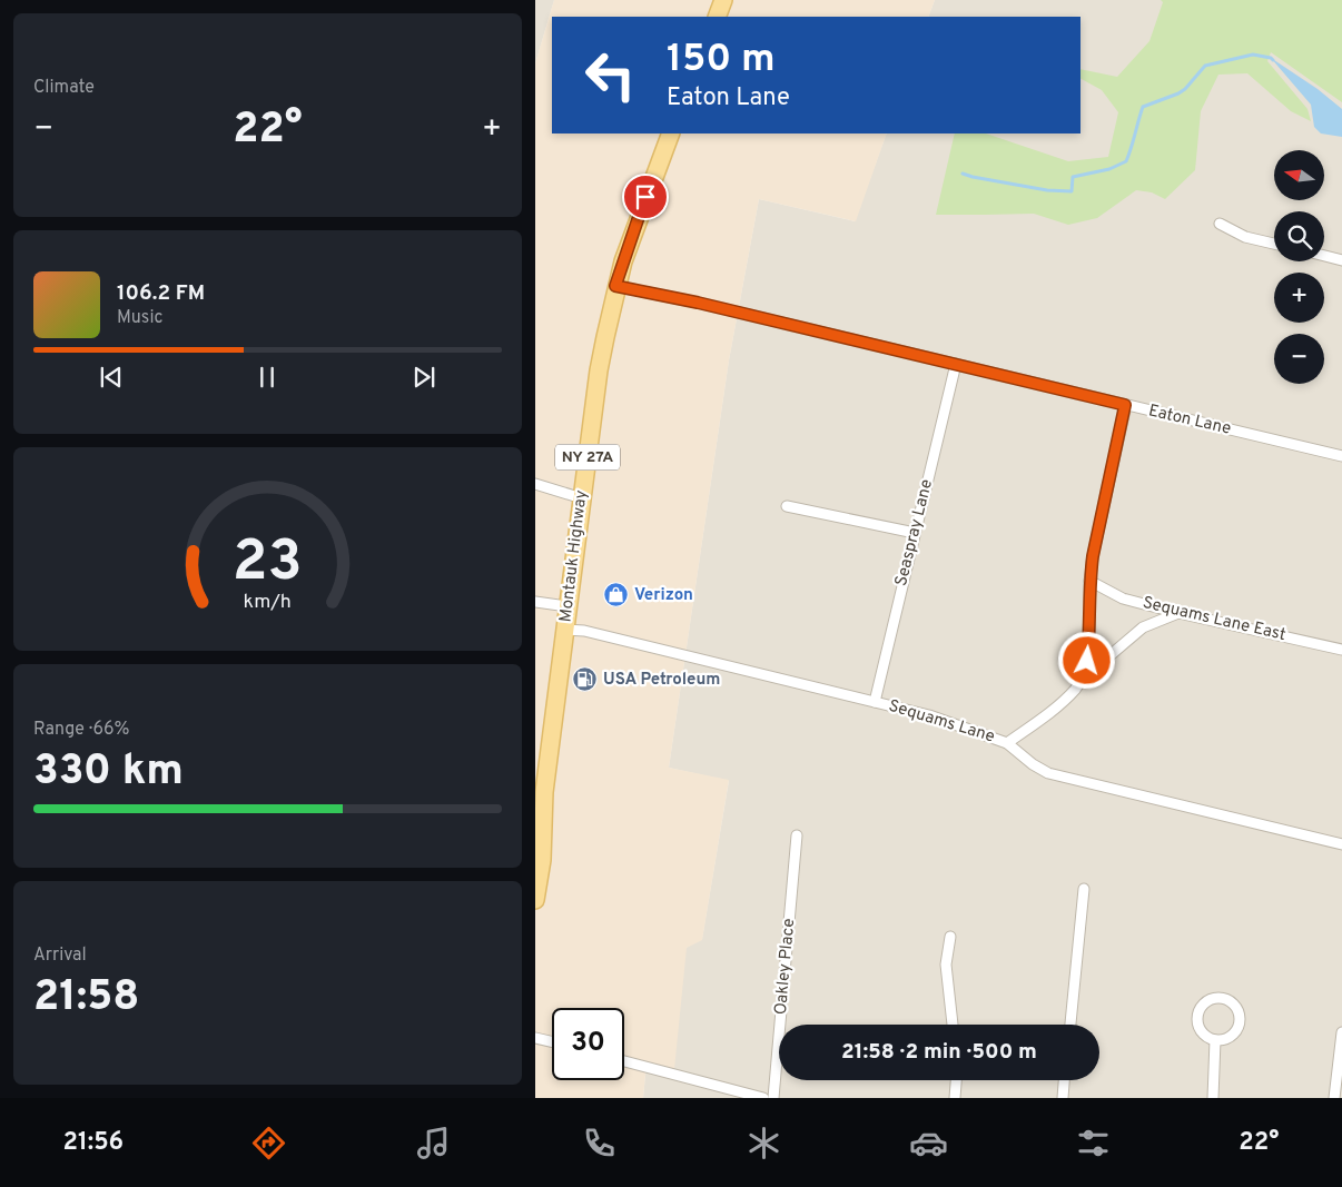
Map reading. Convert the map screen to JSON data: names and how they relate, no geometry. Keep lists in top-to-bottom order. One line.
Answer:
{"streets":{"main road":["NY 27A","Montauk Highway"],"street":["Eaton Lane","Seaspray Lane","Sequams Lane East","Sequams Lane","Oakley Place"]},"crossings":[["Eaton Lane","Seaspray Lane"],["Eaton Lane","Montauk Highway"],["Seaspray Lane","Sequams Lane"],["Montauk Highway","Sequams Lane"]],"places":{"shop":["Verizon"],"fuel station":["USA Petroleum"]},"north":"left","page":{"tile":["Climate",["Range · 66%","330 km"],["Arrival","21:58"]],"turn":["150 m","Eaton Lane"],"heat":["−","22°","+"],"map_buttons":["+","−"],"song":["106.2 FM","Music"],"limit":"30","trip":"21:58 · 2 min · 500 m","tabs":["21:56","22°"],"gauge":["23","km/h"]}}
